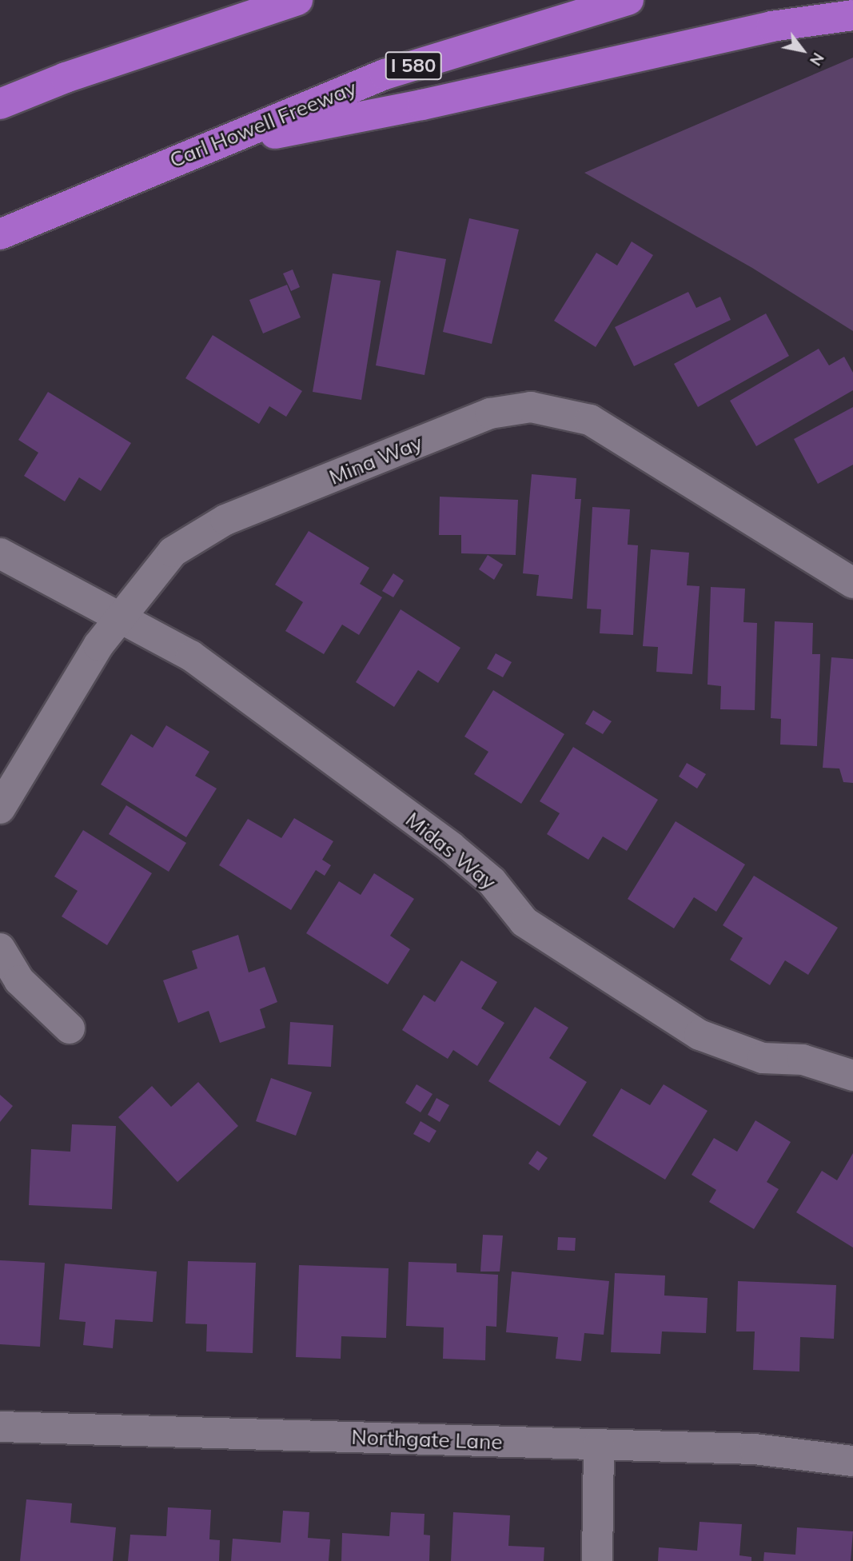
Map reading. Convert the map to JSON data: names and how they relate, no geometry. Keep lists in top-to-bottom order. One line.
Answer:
{"streets":{"highway":["I 580","Carl Howell Freeway"],"street":["Mina Way","Midas Way","Northgate Lane"]},"crossings":[["Mina Way","Midas Way"]],"north":"bottom right"}
